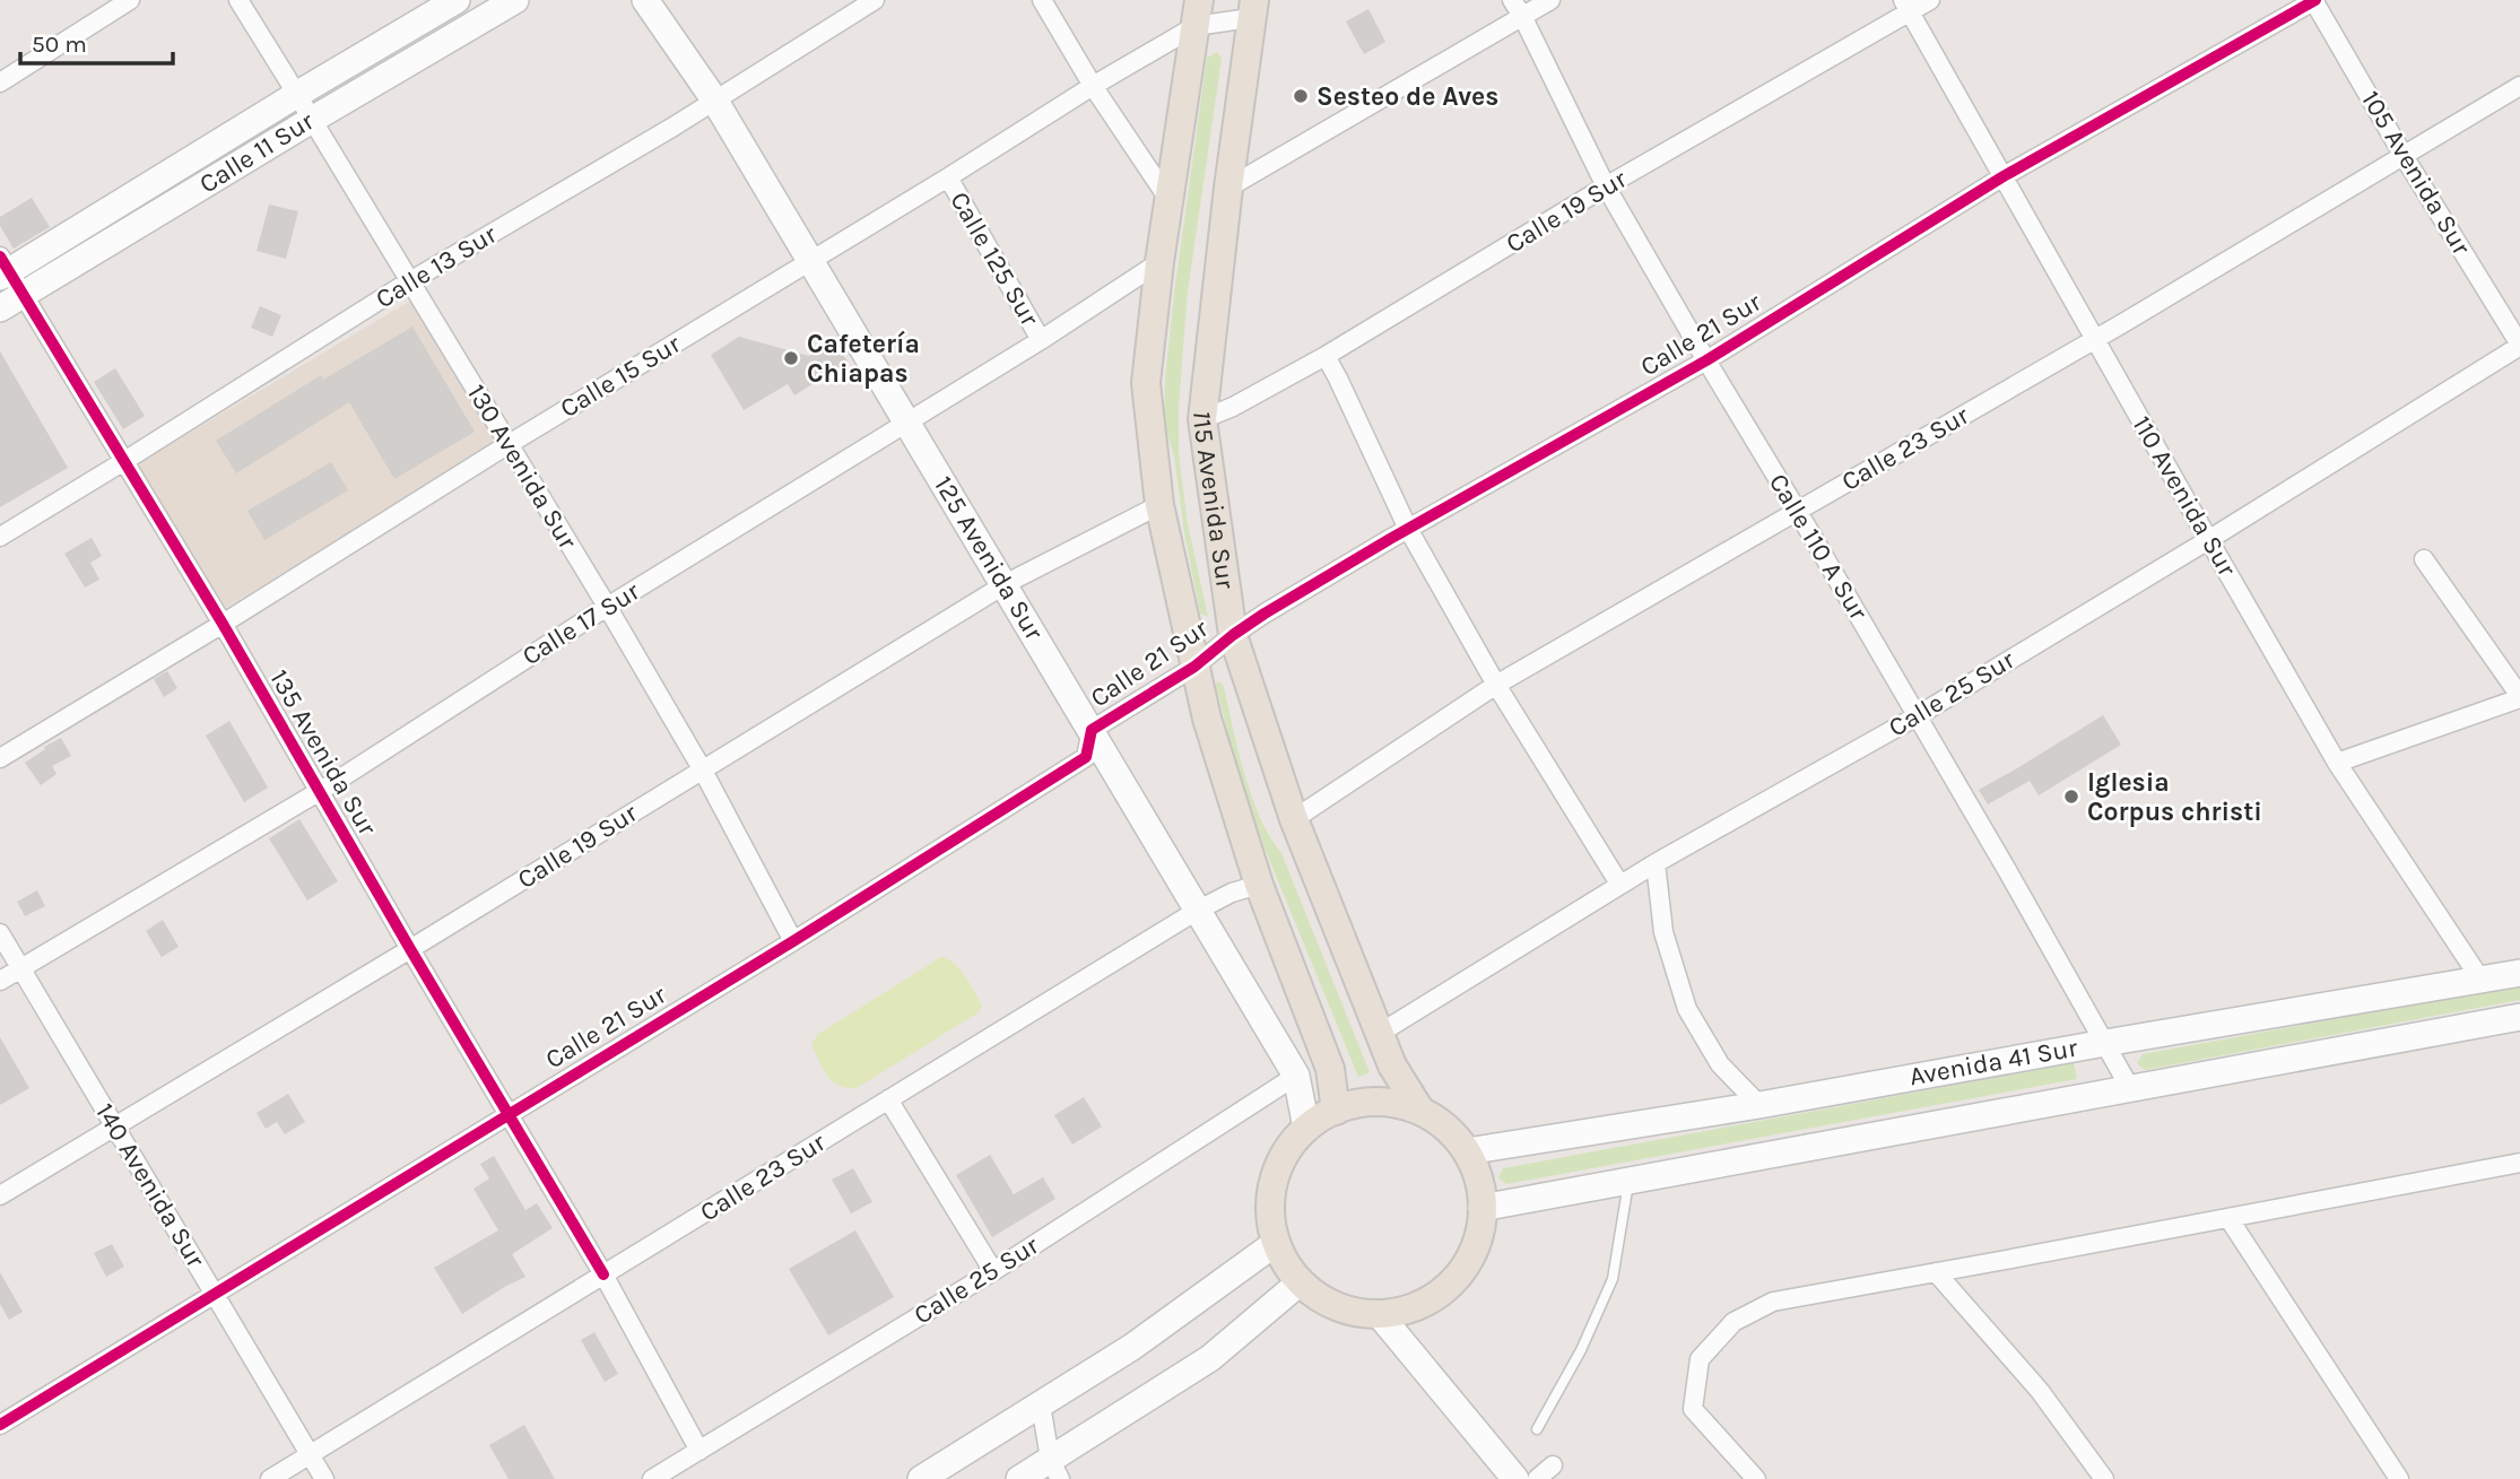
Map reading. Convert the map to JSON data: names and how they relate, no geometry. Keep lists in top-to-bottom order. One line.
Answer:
{"streets":{"main road":["Calle 11 Sur","115 Avenida Sur","125 Avenida Sur","Avenida 41 Sur"],"street":["105 Avenida Sur","Calle 19 Sur","Calle 125 Sur","Calle 13 Sur","Calle 21 Sur","Calle 15 Sur","Calle 23 Sur","130 Avenida Sur","110 Avenida Sur","Calle 110 A Sur","Calle 17 Sur","Calle 25 Sur","135 Avenida Sur","140 Avenida Sur"]},"crossings":[["Calle 11 Sur","130 Avenida Sur"],["Calle 11 Sur","135 Avenida Sur"],["105 Avenida Sur","Calle 21 Sur"],["105 Avenida Sur","Calle 23 Sur"],["105 Avenida Sur","Calle 25 Sur"],["Calle 19 Sur","130 Avenida Sur"],["Calle 19 Sur","110 Avenida Sur"],["Calle 19 Sur","115 Avenida Sur"],["Calle 19 Sur","Calle 110 A Sur"],["Calle 19 Sur","125 Avenida Sur"],["Calle 19 Sur","135 Avenida Sur"],["Calle 19 Sur","140 Avenida Sur"],["Calle 125 Sur","Calle 15 Sur"],["Calle 125 Sur","Calle 17 Sur"],["Calle 13 Sur","130 Avenida Sur"],["Calle 13 Sur","125 Avenida Sur"],["Calle 13 Sur","135 Avenida Sur"],["Calle 21 Sur","130 Avenida Sur"],["Calle 21 Sur","110 Avenida Sur"],["Calle 21 Sur","115 Avenida Sur"],["Calle 21 Sur","Calle 110 A Sur"],["Calle 21 Sur","125 Avenida Sur"],["Calle 21 Sur","135 Avenida Sur"],["Calle 21 Sur","140 Avenida Sur"],["Calle 15 Sur","130 Avenida Sur"],["Calle 15 Sur","115 Avenida Sur"],["Calle 15 Sur","125 Avenida Sur"],["Calle 15 Sur","135 Avenida Sur"],["Calle 23 Sur","110 Avenida Sur"],["Calle 23 Sur","115 Avenida Sur"],["Calle 23 Sur","Calle 110 A Sur"],["Calle 23 Sur","125 Avenida Sur"],["Calle 23 Sur","135 Avenida Sur"],["Calle 23 Sur","140 Avenida Sur"],["130 Avenida Sur","Calle 17 Sur"],["110 Avenida Sur","Calle 25 Sur"],["110 Avenida Sur","Avenida 41 Sur"],["115 Avenida Sur","125 Avenida Sur"],["115 Avenida Sur","Calle 17 Sur"],["115 Avenida Sur","Calle 25 Sur"],["115 Avenida Sur","Avenida 41 Sur"],["Calle 110 A Sur","Calle 25 Sur"],["Calle 110 A Sur","Avenida 41 Sur"],["125 Avenida Sur","Calle 17 Sur"],["125 Avenida Sur","Calle 25 Sur"],["125 Avenida Sur","Avenida 41 Sur"],["Calle 17 Sur","135 Avenida Sur"],["Calle 17 Sur","140 Avenida Sur"],["Calle 25 Sur","135 Avenida Sur"]],"places":["Sesteo de Aves","Cafetería Chiapas","Iglesia Corpus christi"],"scale_bar":"50 m"}
